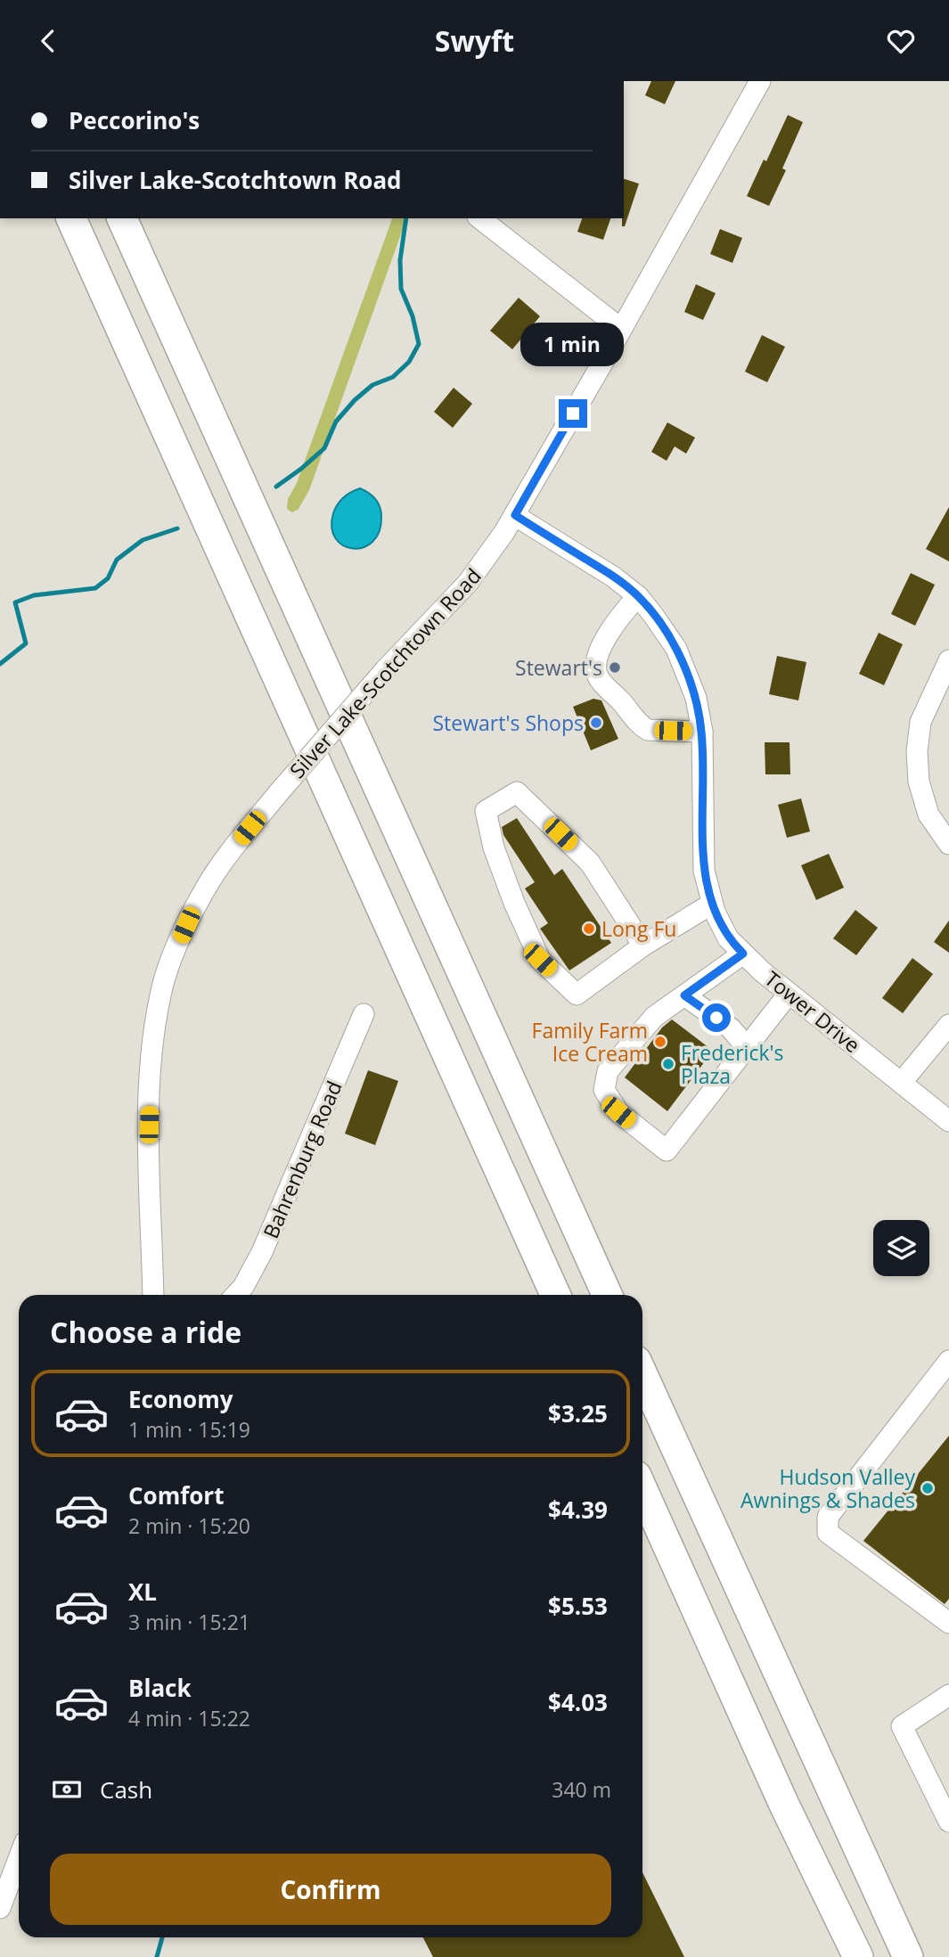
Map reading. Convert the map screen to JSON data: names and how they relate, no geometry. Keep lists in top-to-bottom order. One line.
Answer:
{"streets":{"street":["Silver Lake-Scotchtown Road","Tower Drive","Bahrenburg Road"]},"crossings":[["Silver Lake-Scotchtown Road","Tower Drive"]],"places":["Stewart's","Stewart's Shops","Long Fu","Family Farm Ice Cream","Frederick's Plaza","Hudson Valley Awnings & Shades"],"page":{"header":"Swyft","banner":["Peccorino's","Silver Lake-Scotchtown Road"],"bubble":"1 min","heading":"Choose a ride","list":[{"name":"Economy","note":"1 min · 15:19","value":"$3.25"},{"name":"Comfort","note":"2 min · 15:20","value":"$4.39"},{"name":"XL","note":"3 min · 15:21","value":"$5.53"},{"name":"Black","note":"4 min · 15:22","value":"$4.03"}],"pay":["Cash","340 m"],"buttons":"Confirm"}}
